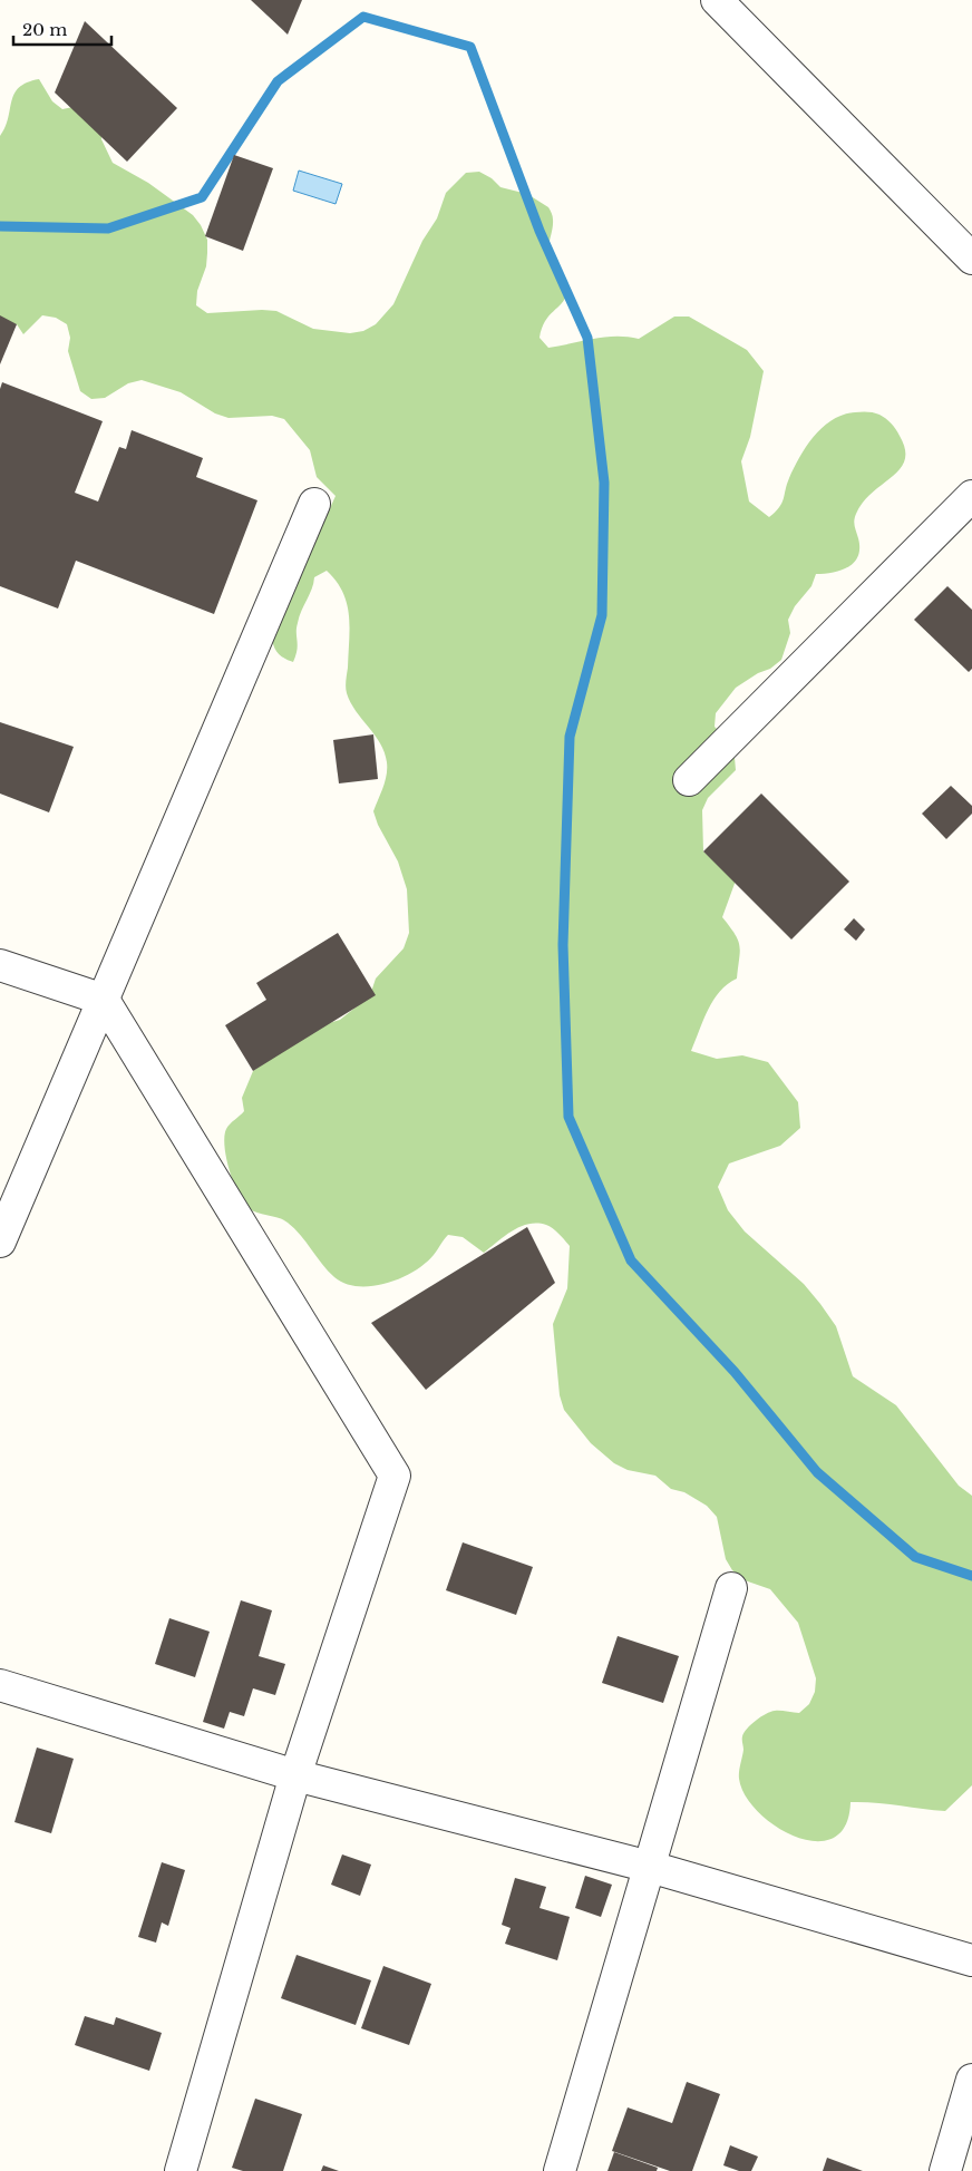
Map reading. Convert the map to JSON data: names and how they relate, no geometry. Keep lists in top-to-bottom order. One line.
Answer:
{"scale_bar":"20 m"}
